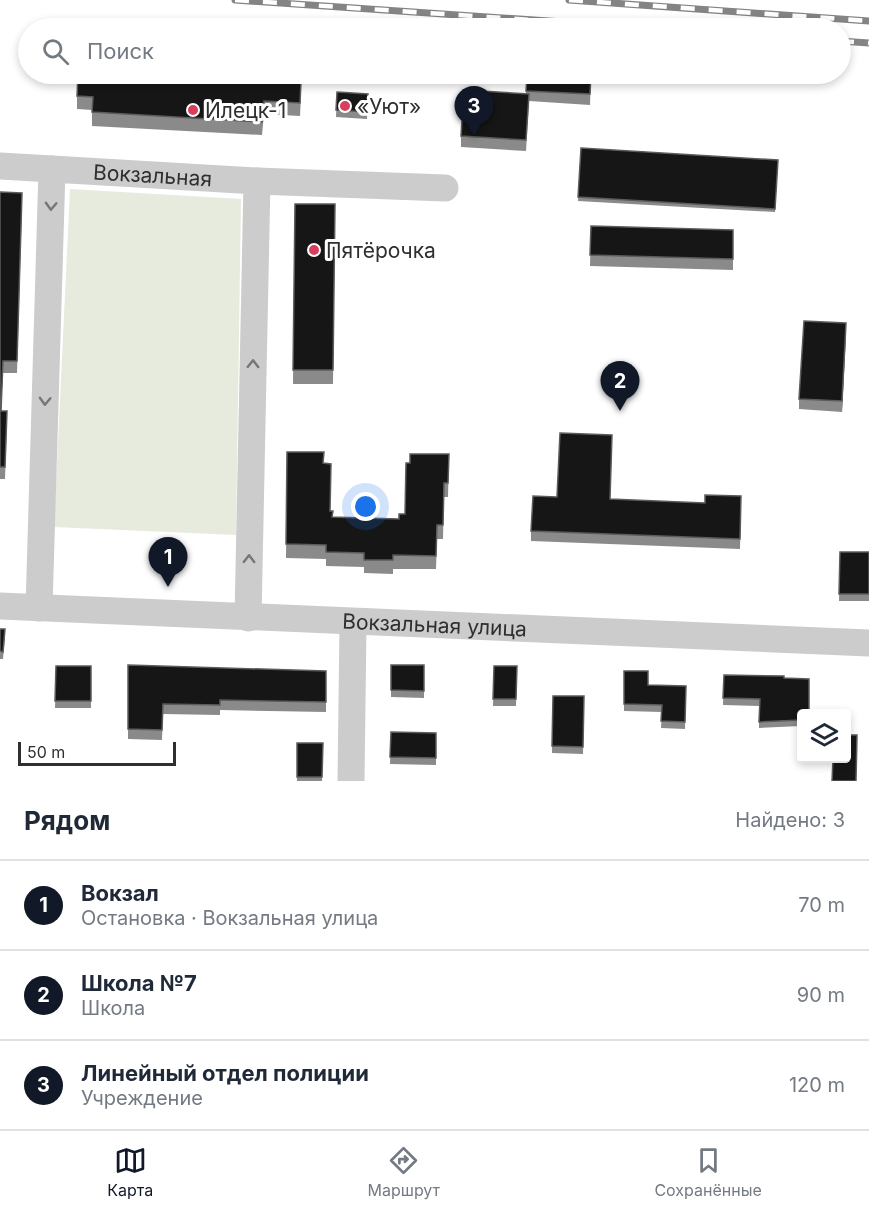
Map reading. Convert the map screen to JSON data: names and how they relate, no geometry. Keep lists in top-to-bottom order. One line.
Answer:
{"streets":{"street":["Вокзальная","Вокзальная улица"]},"places":["«Уют»","Илецк-1","Пятёрочка"],"scale_bar":"50 m","page":{"search":"Поиск","pins":["3","2","1"],"scale":"50 m","heading":["Рядом","Найдено: 3"],"list":[{"mark":"1","name":"Вокзал","note":"Остановка · Вокзальная улица","value":"70 m"},{"mark":"2","name":"Школа №7","note":"Школа","value":"90 m"},{"mark":"3","name":"Линейный отдел полиции","note":"Учреждение","value":"120 m"}],"nav":["Карта","Маршрут","Сохранённые"]}}
